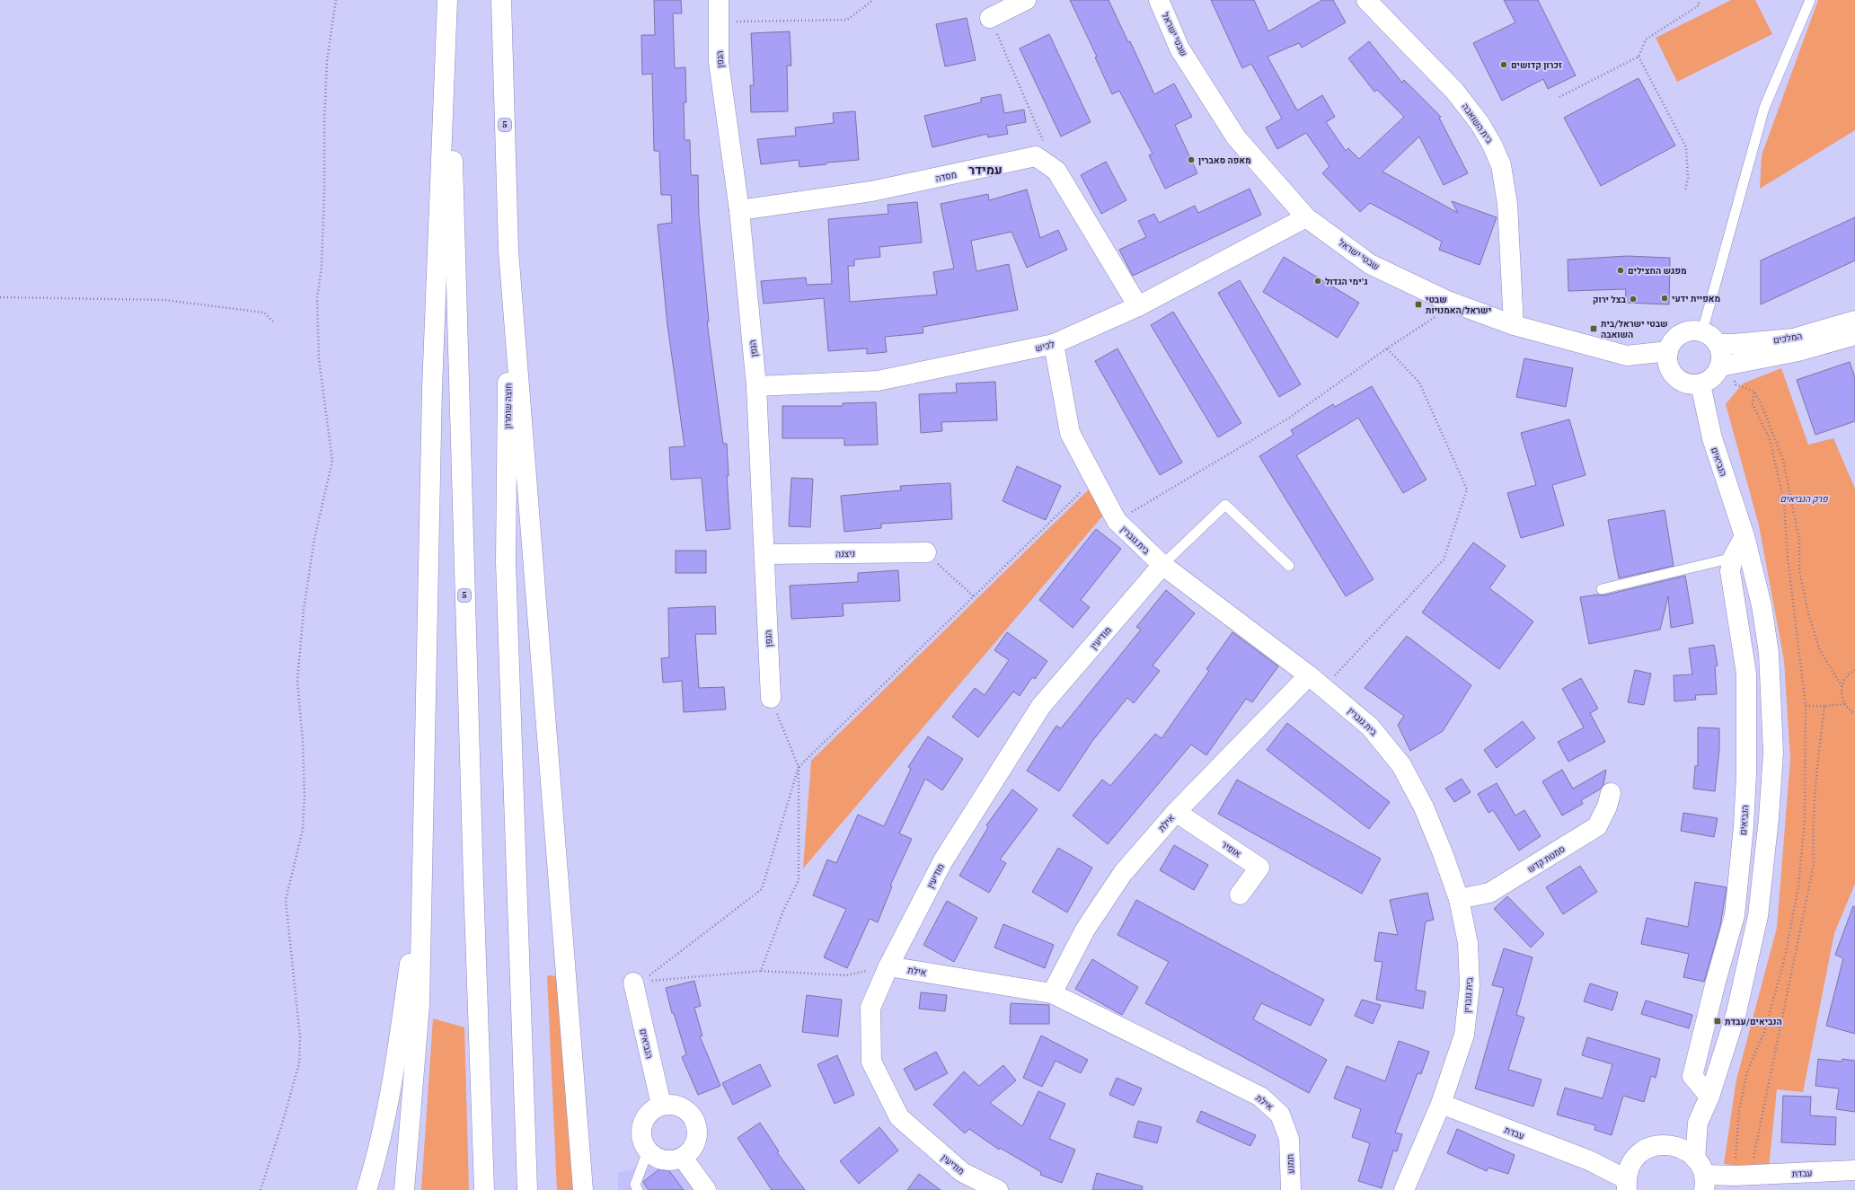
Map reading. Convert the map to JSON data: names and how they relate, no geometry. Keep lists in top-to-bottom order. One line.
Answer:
{"streets":{"main road":["שבטי ישראל","הגפן","בית השואבה","5","מסדה","המלכים","לכיש","חוצה שומרון","הנביאים","בית גוברין","ניצנה","מודיעין","אילת","אופיר","סמטת קדש","עבדת","תמנע"]},"crossings":[["שבטי ישראל","בית השואבה"],["שבטי ישראל","המלכים"],["שבטי ישראל","לכיש"],["שבטי ישראל","הנביאים"],["הגפן","מסדה"],["הגפן","לכיש"],["הגפן","ניצנה"],["5","חוצה שומרון"],["מסדה","לכיש"],["המלכים","הנביאים"],["לכיש","בית גוברין"],["הנביאים","עבדת"],["בית גוברין","מודיעין"],["בית גוברין","אילת"],["בית גוברין","סמטת קדש"],["בית גוברין","עבדת"],["מודיעין","אילת"],["אילת","אופיר"],["אילת","תמנע"]],"districts":["עמידר"],"parks":["פרק הנביאים"],"places":{"other":["זכרון קדושים","מאפה סאברין","מפגש החצילים","ג'ימי הגדול","מאפיית ידעי","בצל ירוק"],"transit":["שבטי ישראל/האמנויות","שבטי ישראל/בית השואבה","הנביאים/עבדת"]}}
